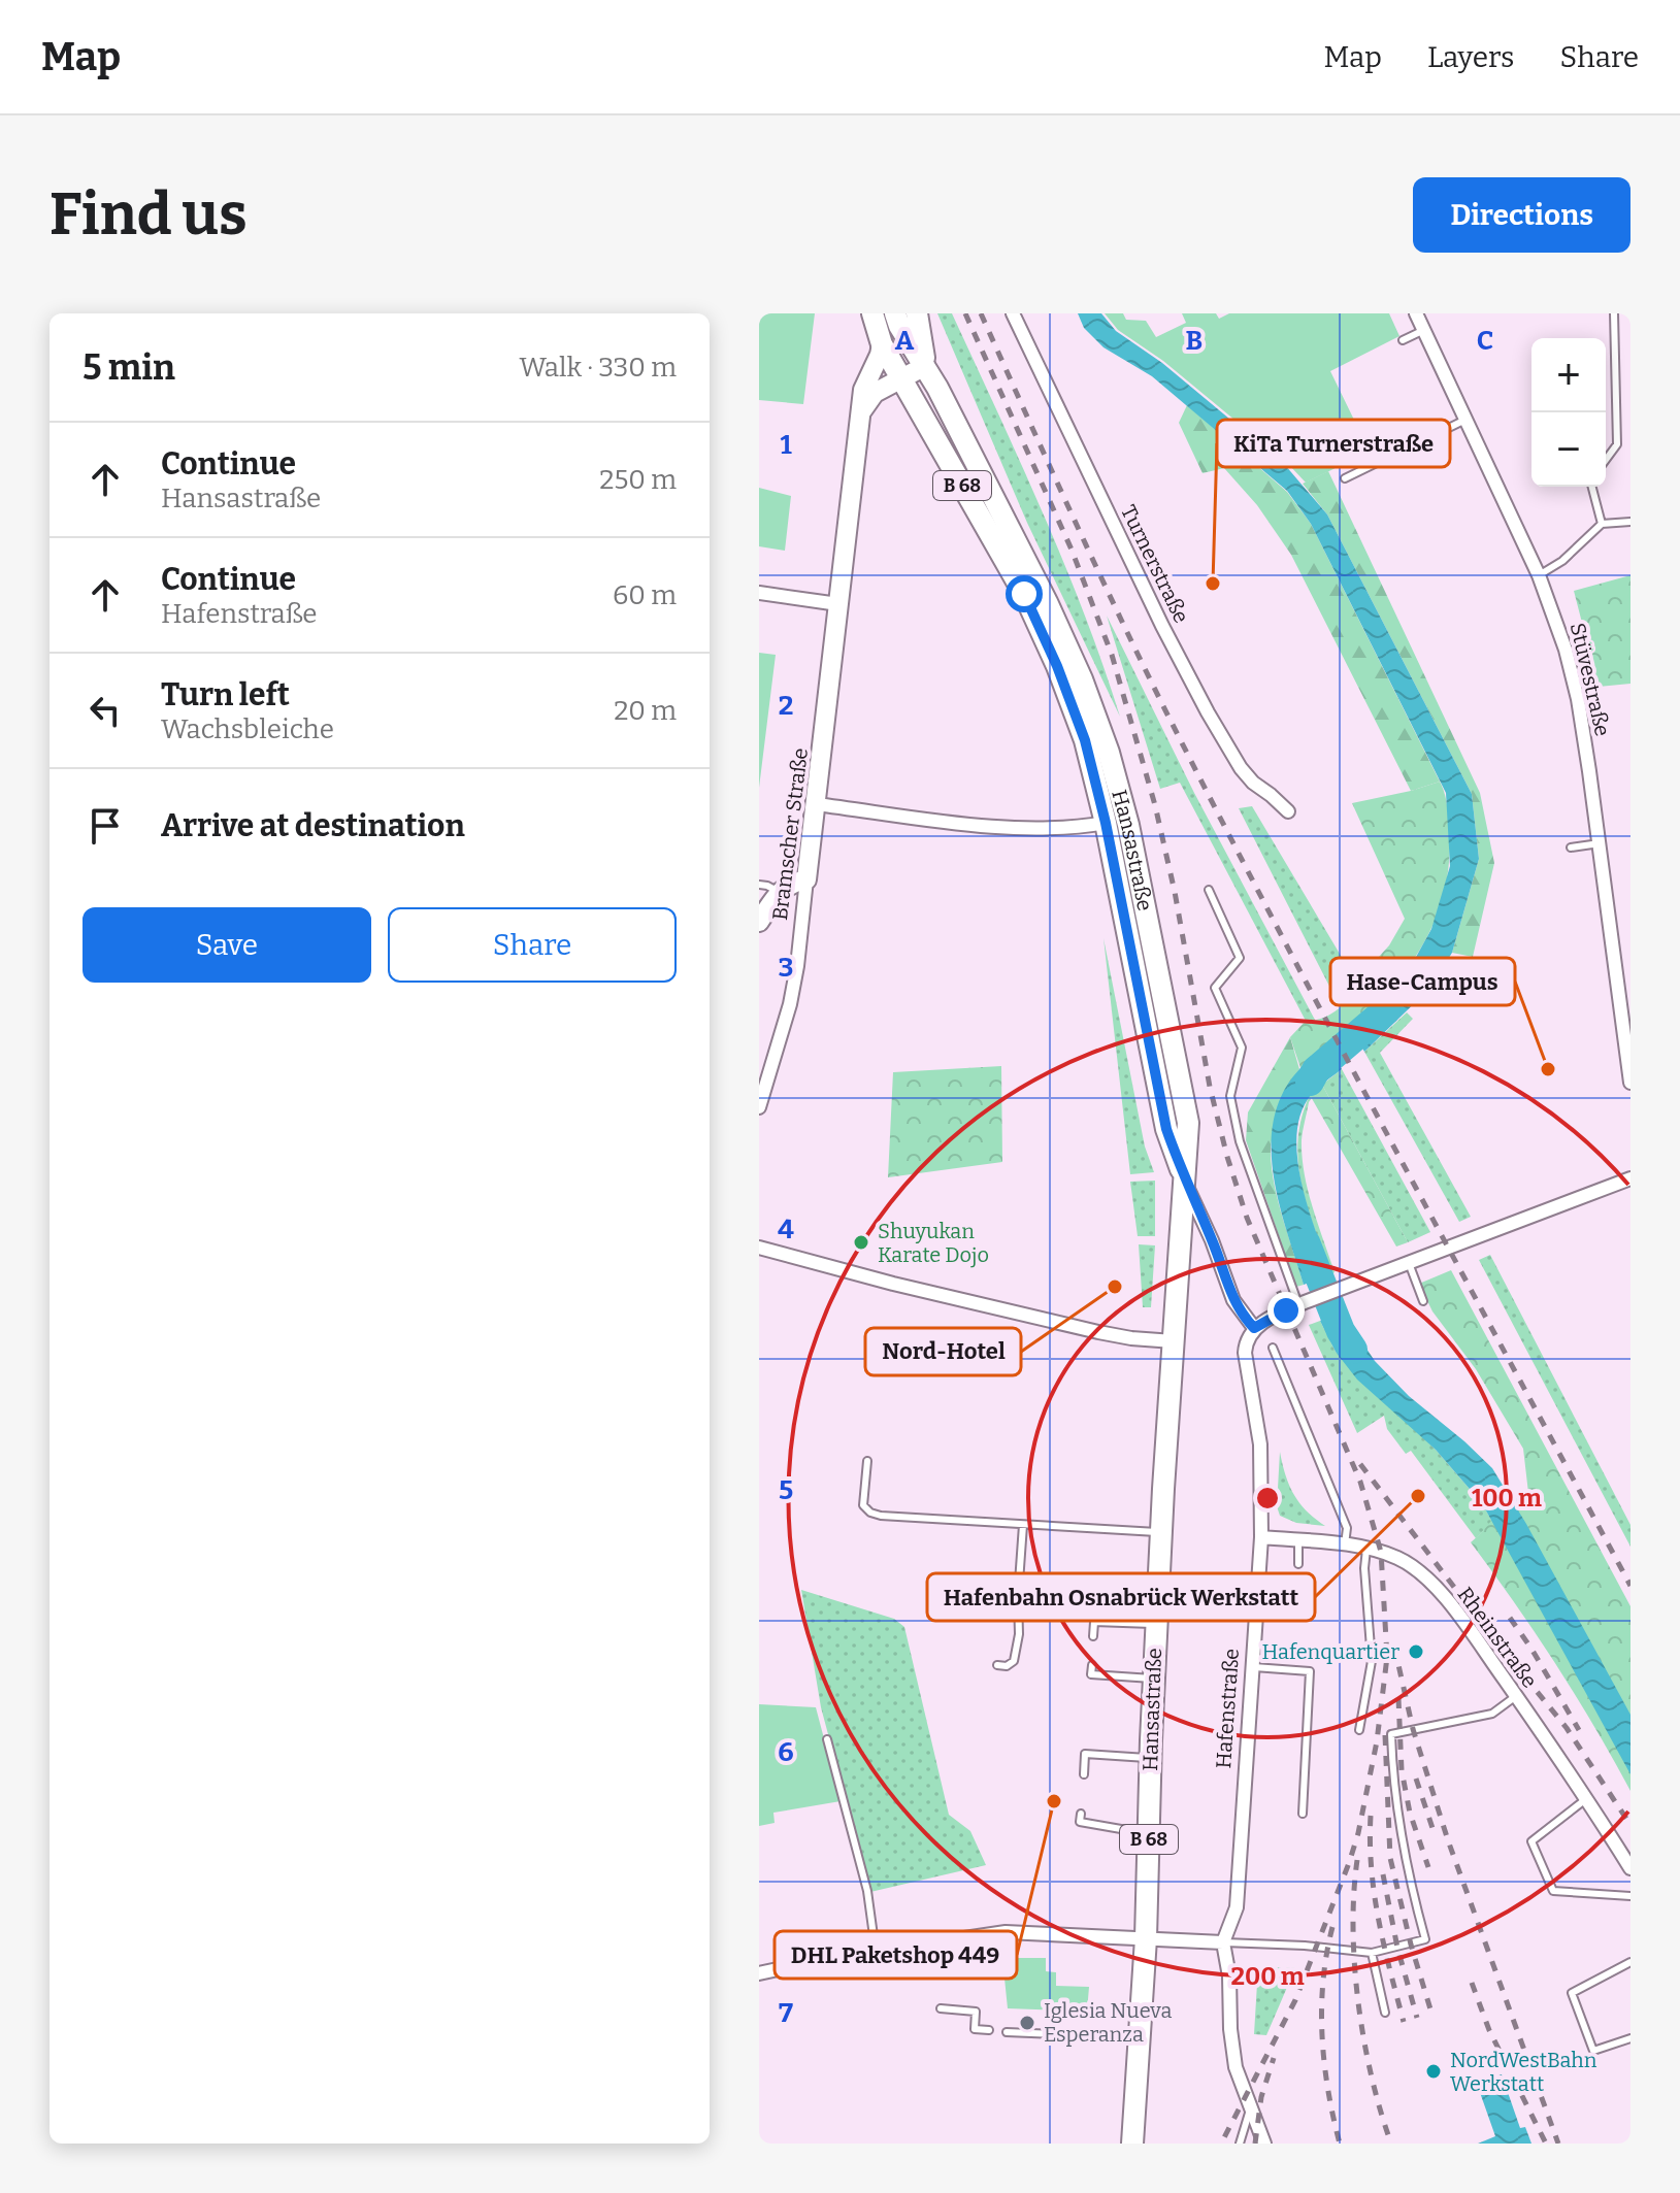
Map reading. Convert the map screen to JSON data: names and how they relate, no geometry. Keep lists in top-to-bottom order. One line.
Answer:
{"streets":{"main road":["B 68","Hansastraße"],"street":["Turnerstraße","Stüvestraße","Bramscher Straße","Rheinstraße","Hafenstraße"]},"crossings":[["Bramscher Straße","Hansastraße"],["Rheinstraße","Hafenstraße"]],"places":["KiTa Turnerstraße","Hase-Campus","Shuyukan Karate Dojo","Nord-Hotel","Hafenbahn Osnabrück Werkstatt","Hafenquartier","DHL Paketshop 449","Iglesia Nueva Esperanza","NordWestBahn Werkstatt"],"page":{"header":"Map","nav":["Map","Layers","Share"],"buttons":["Directions",["Save","Share"]],"title":"Find us","heading":["5 min","Walk · 330 m"],"map_buttons":["+","−"],"list":[["Continue","Hansastraße","250 m"],["Continue","Hafenstraße","60 m"],["Turn left","Wachsbleiche","20 m"],"Arrive at destination"]},"grid":{"columns":["A","B","C"],"rows":["1","2","3","4","5","6","7"]},"rings":["100 m","200 m"]}
